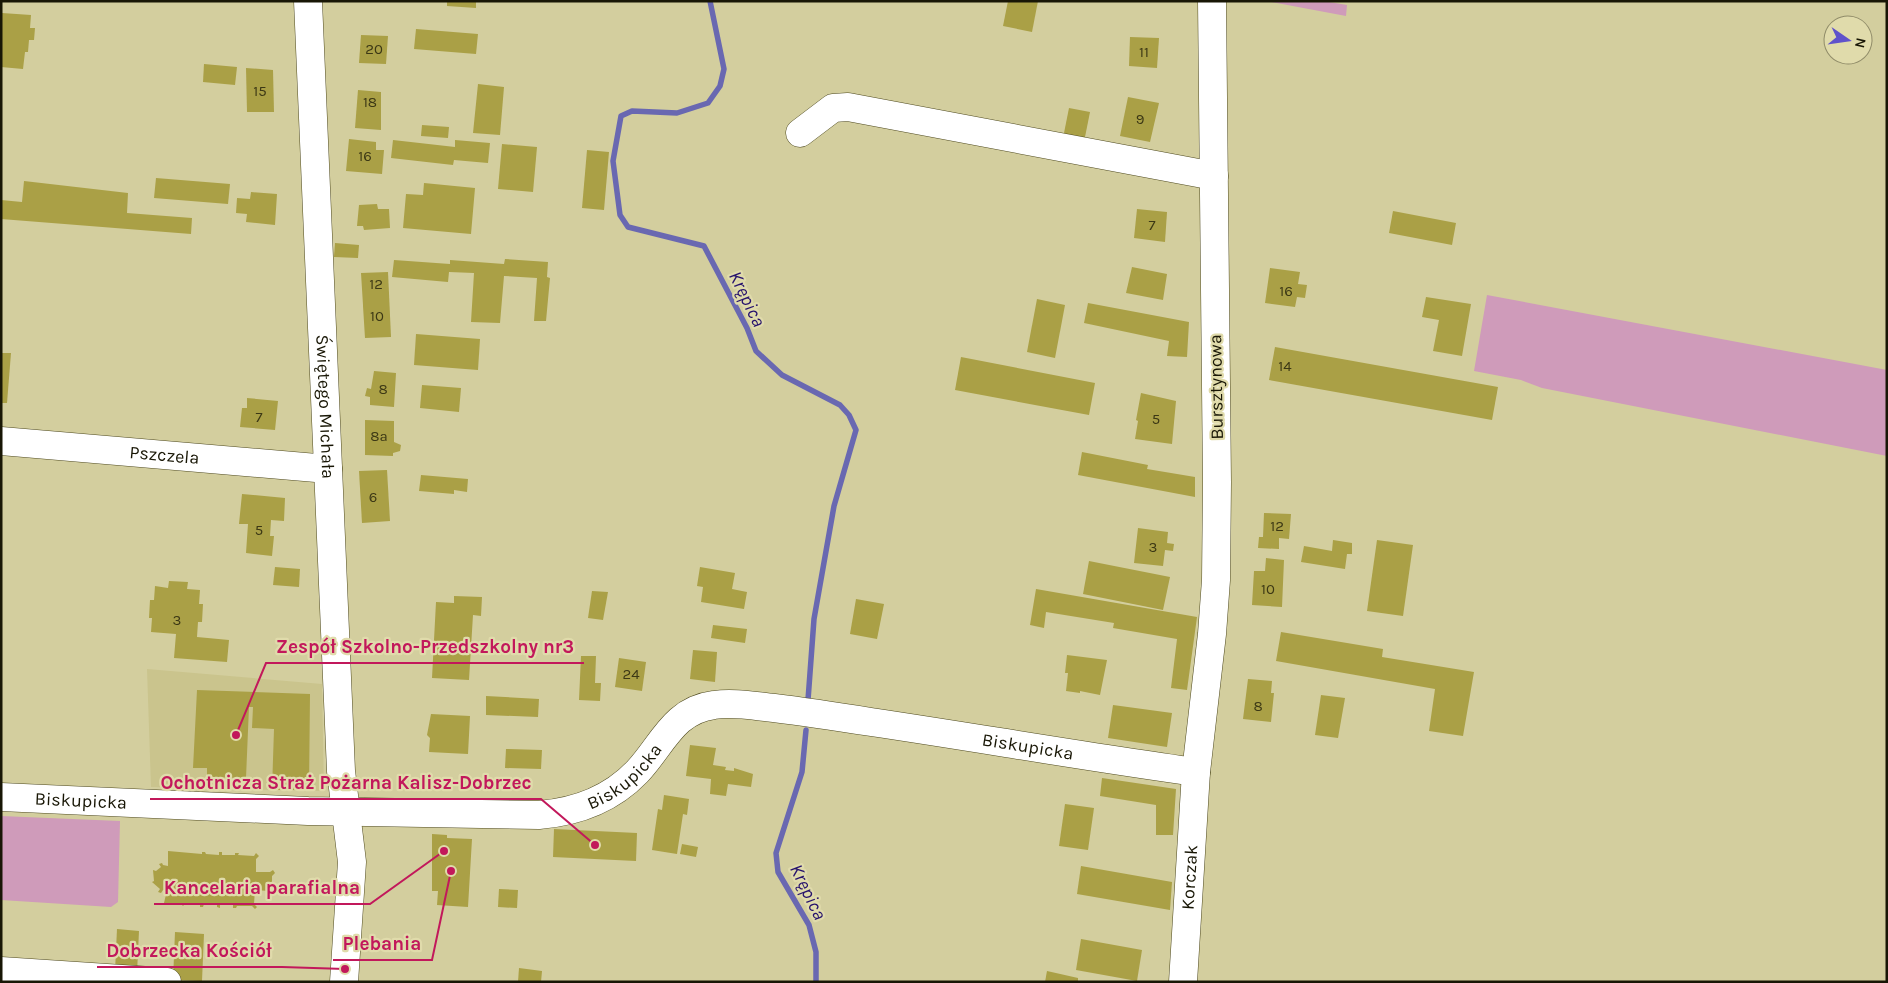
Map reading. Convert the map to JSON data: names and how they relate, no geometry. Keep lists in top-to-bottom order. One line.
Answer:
{"streets":{"street":["Bursztynowa","Świętego Michała","Pszczela","Biskupicka","Korczak"]},"crossings":[["Bursztynowa","Biskupicka"],["Bursztynowa","Korczak"],["Świętego Michała","Pszczela"],["Świętego Michała","Biskupicka"],["Biskupicka","Korczak"]],"water":["Krępica"],"places":["Zespół Szkolno-Przedszkolny nr3","Ochotnicza Straż Pożarna Kalisz-Dobrzec","Kancelaria parafialna","Plebania","Dobrzecka Kościół"],"house_numbers":["20","11","15","18","9","16","7","12","16","10","14","8","7","5","8a","6","12","5","3","10","3","24","8"],"north":"right"}
